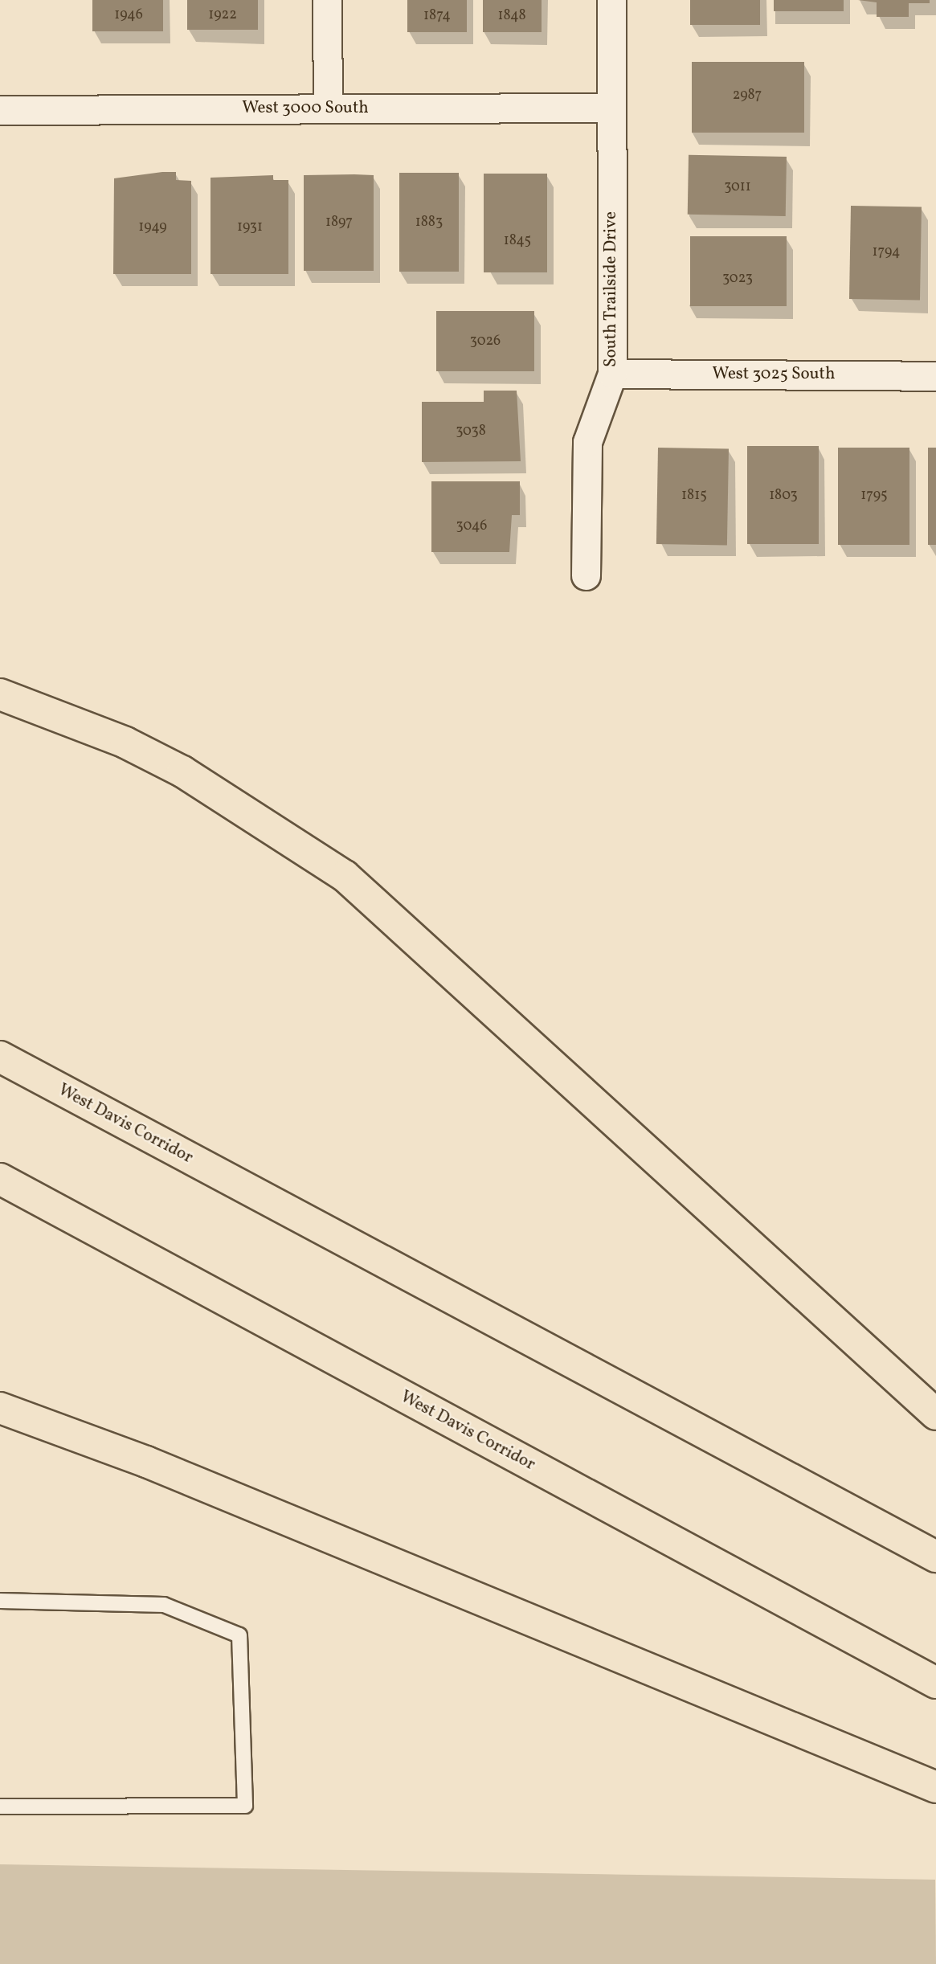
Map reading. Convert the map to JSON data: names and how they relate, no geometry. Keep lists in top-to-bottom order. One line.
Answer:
{"streets":{"highway":["West Davis Corridor"],"street":["West 3000 South","South Trailside Drive","West 3025 South"]},"crossings":[["West 3000 South","South Trailside Drive"],["South Trailside Drive","West 3025 South"]],"house_numbers":["1946","1922","1874","1848","2987","3011","1897","1883","1949","1931","1845","1794","3023","3026","3038","1815","1803","1795","3046"]}
